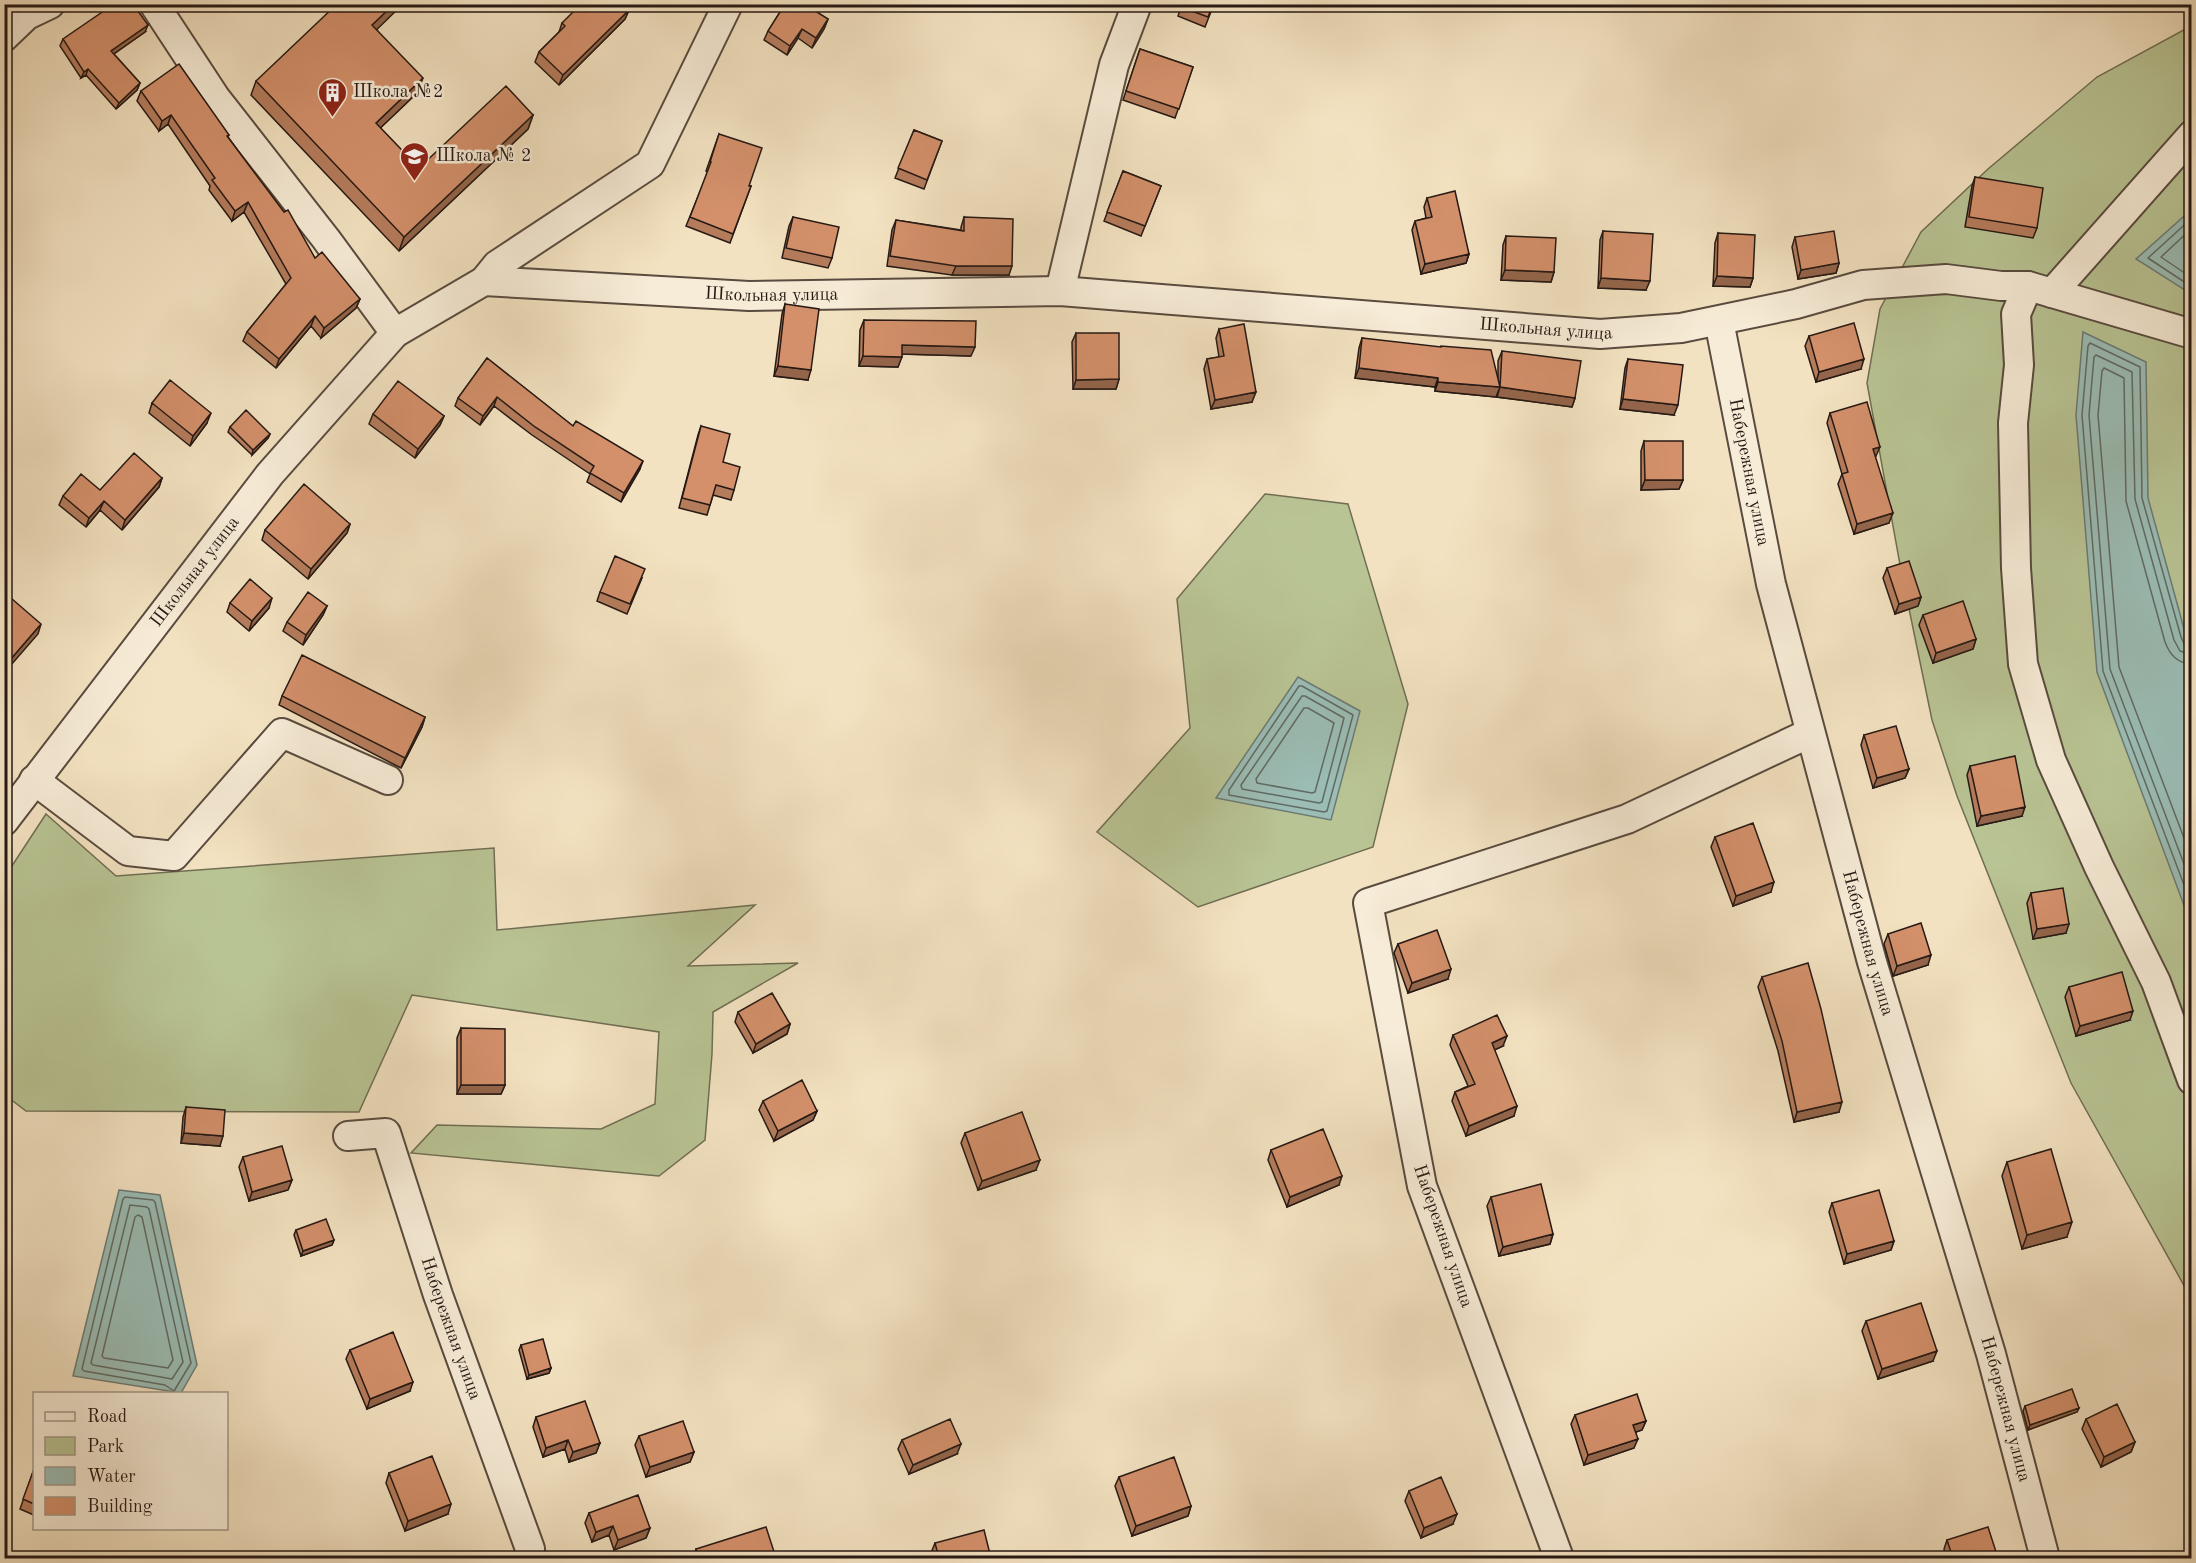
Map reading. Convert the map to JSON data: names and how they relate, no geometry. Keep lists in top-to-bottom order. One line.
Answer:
{"streets":{"street":["Школьная улица","Набережная улица"]},"crossings":[["Школьная улица","Набережная улица"]],"places":{"building":["Школа №2"],"school or university":["Школа № 2"]},"legend":["Road","Park","Water","Building"]}
